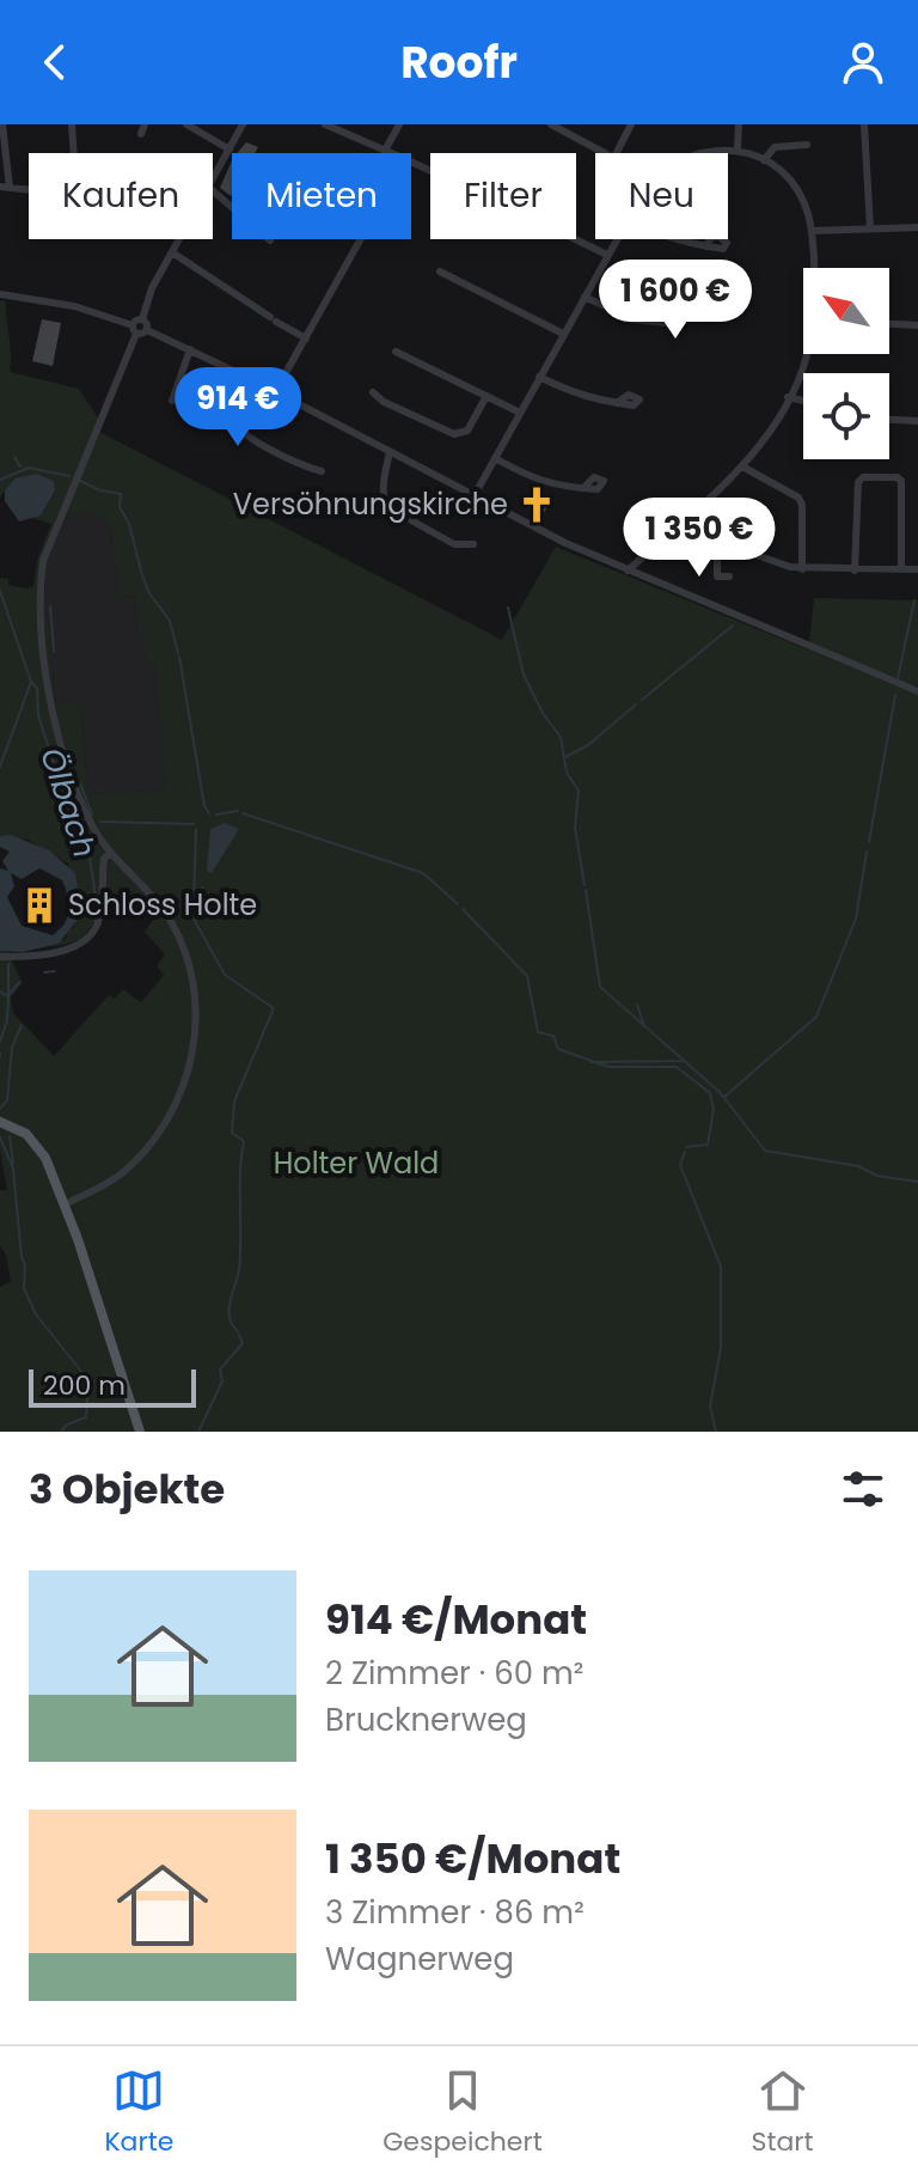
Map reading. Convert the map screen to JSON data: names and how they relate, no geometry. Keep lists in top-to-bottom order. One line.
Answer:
{"water":["Ölbach"],"parks":["Holter Wald"],"places":{"church":["Versöhnungskirche"],"building":["Schloss Holte"]},"scale_bar":"200 m","north":"top left","page":{"header":"Roofr","chip":["Kaufen","Mieten","Filter","Neu"],"price":["1 600 €","914 €","1 350 €"],"scale":"200 m","heading":"3 Objekte","list":[{"name":"914 €/Monat","note":"2 Zimmer · 60 m² · Brucknerweg"},{"name":"1 350 €/Monat","note":"3 Zimmer · 86 m² · Wagnerweg"}],"tabs":["Karte","Gespeichert","Start"]}}
